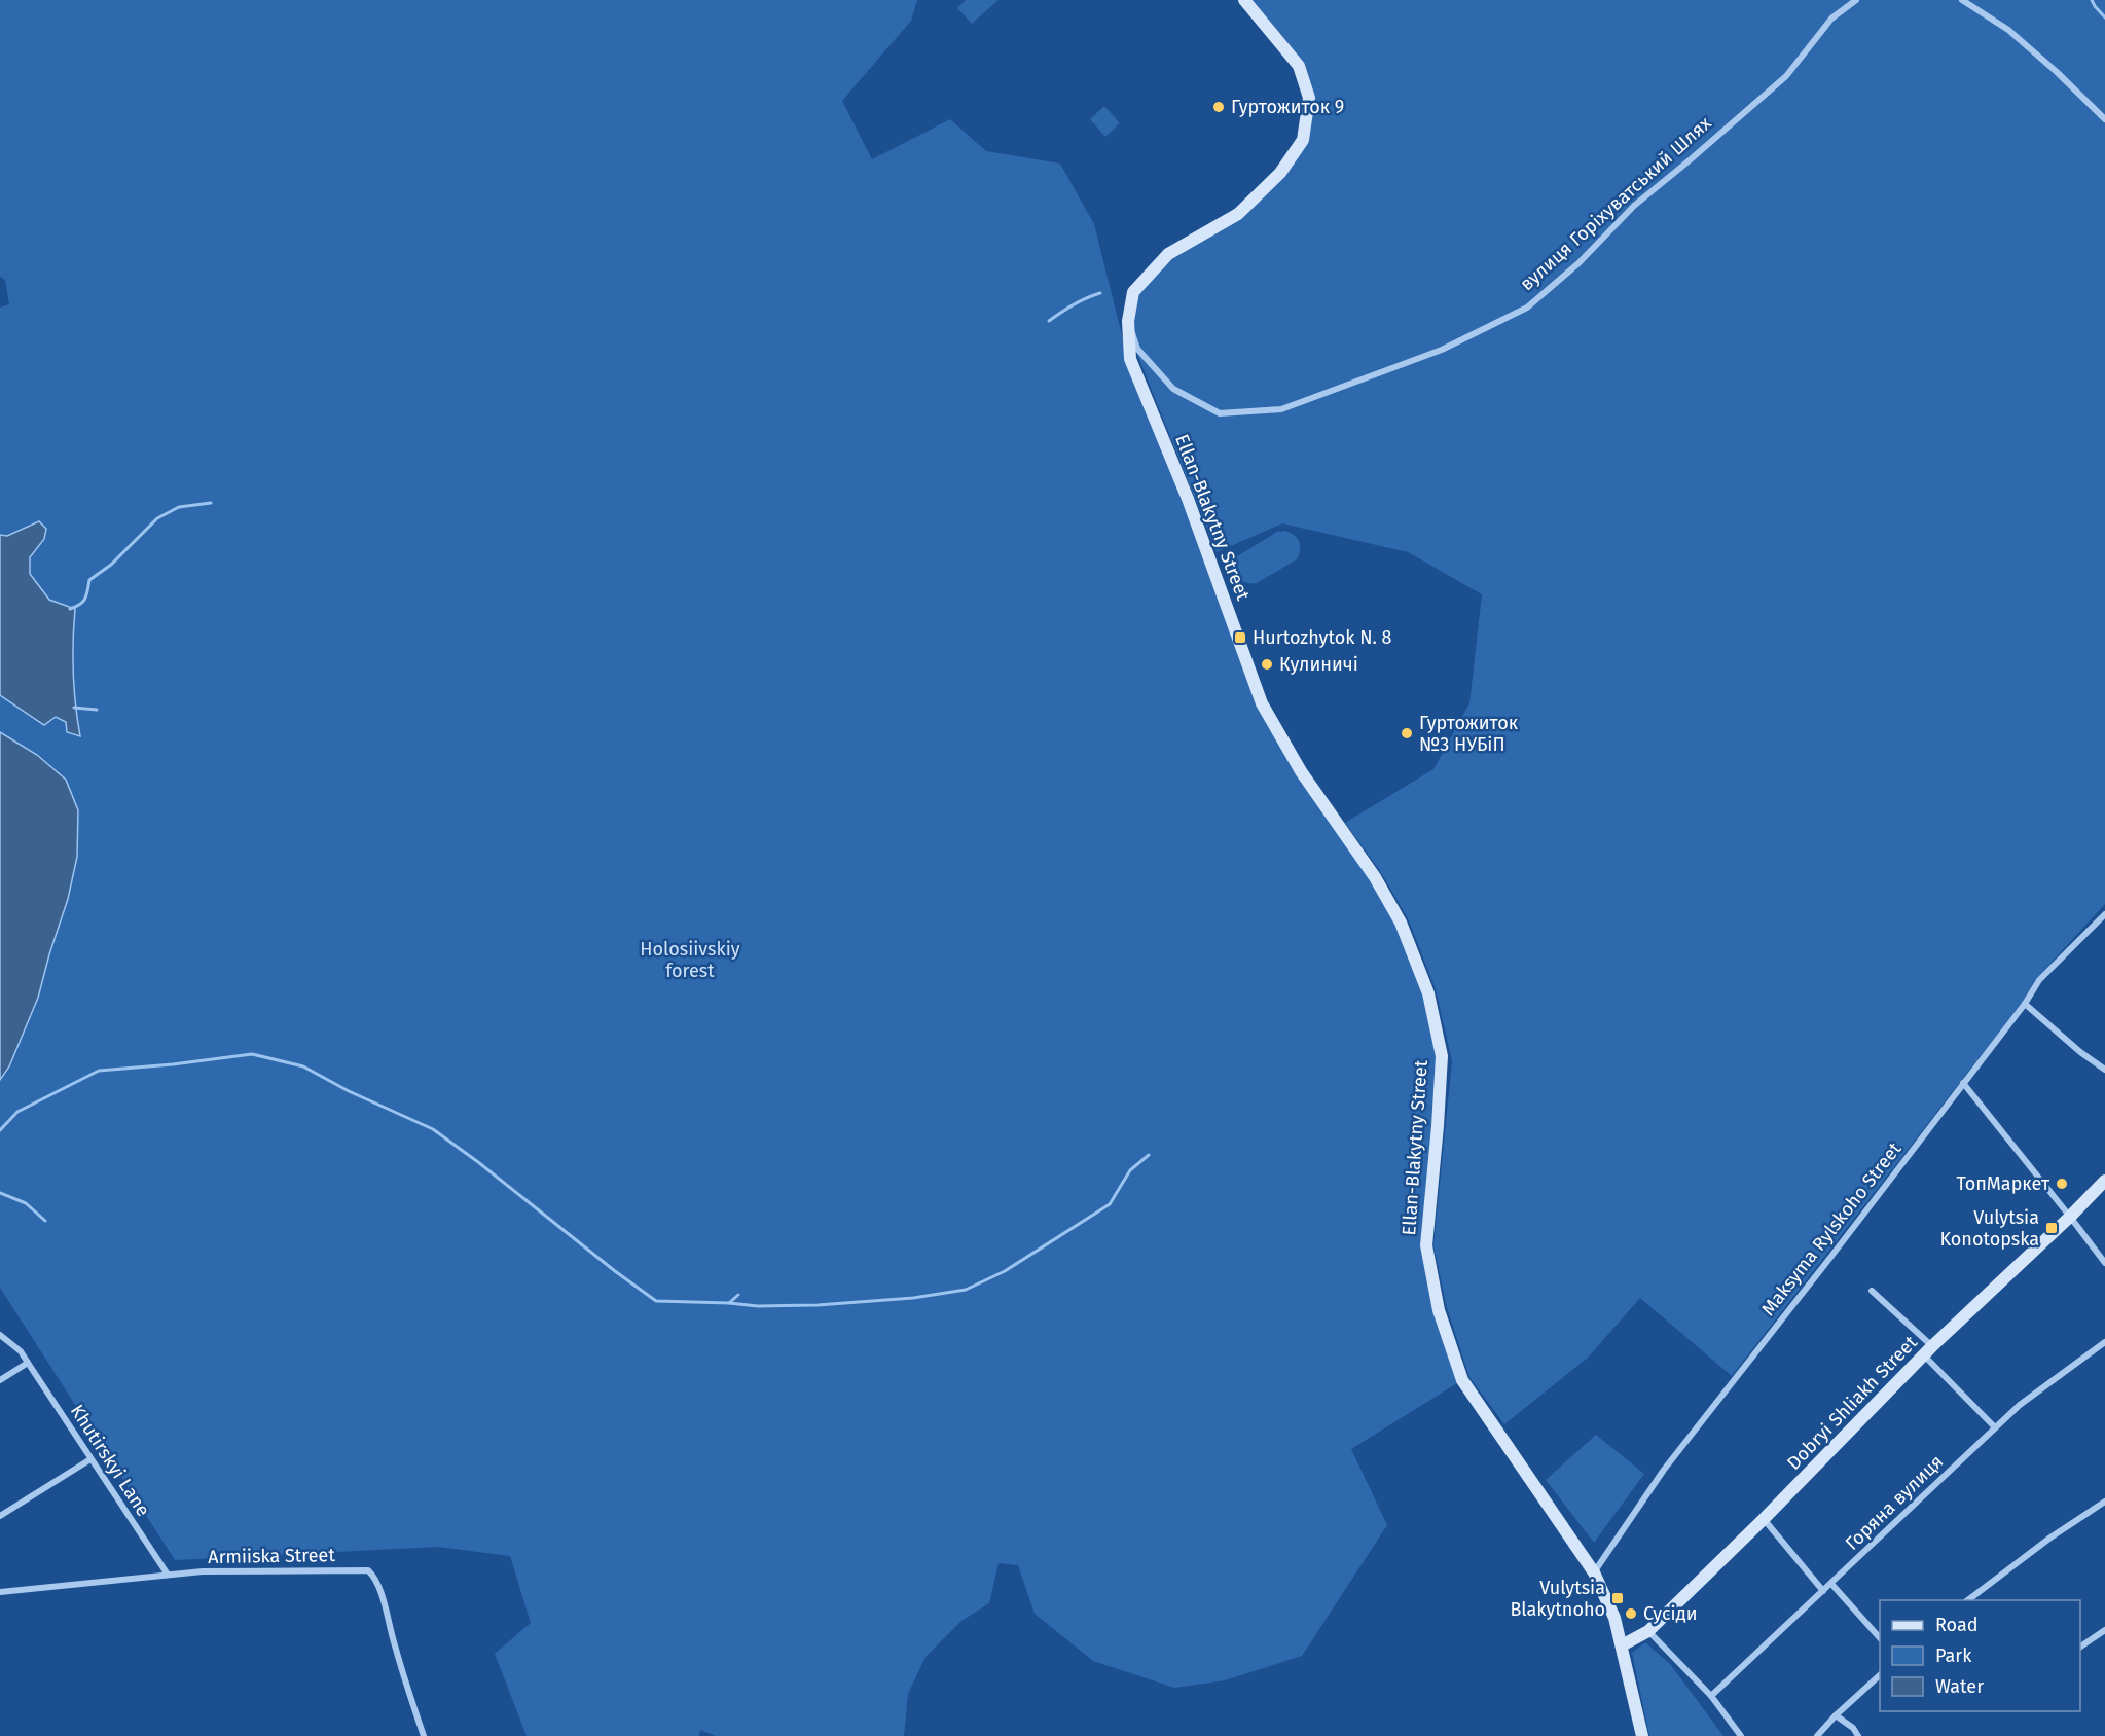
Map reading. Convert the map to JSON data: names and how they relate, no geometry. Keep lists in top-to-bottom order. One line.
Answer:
{"streets":{"street":["вулиця Горіхуватський Шлях","Ellan-Blakytny Street","Maksyma Rylskoho Street","Dobryi Shliakh Street","Khutirskyi Lane","Горяна вулиця","Armiiska Street"]},"crossings":[["вулиця Горіхуватський Шлях","Ellan-Blakytny Street"],["Ellan-Blakytny Street","Maksyma Rylskoho Street"],["Ellan-Blakytny Street","Dobryi Shliakh Street"],["Khutirskyi Lane","Armiiska Street"]],"parks":["Holosiivskiy forest"],"places":{"other":["Гуртожиток 9","Кулиничі","Гуртожиток №3 НУБіП","ТопМаркет","Сусіди"],"transit":["Hurtozhytok N. 8","Vulytsia Konotopska","Vulytsia Blakytnoho"]},"legend":["Road","Park","Water"]}
